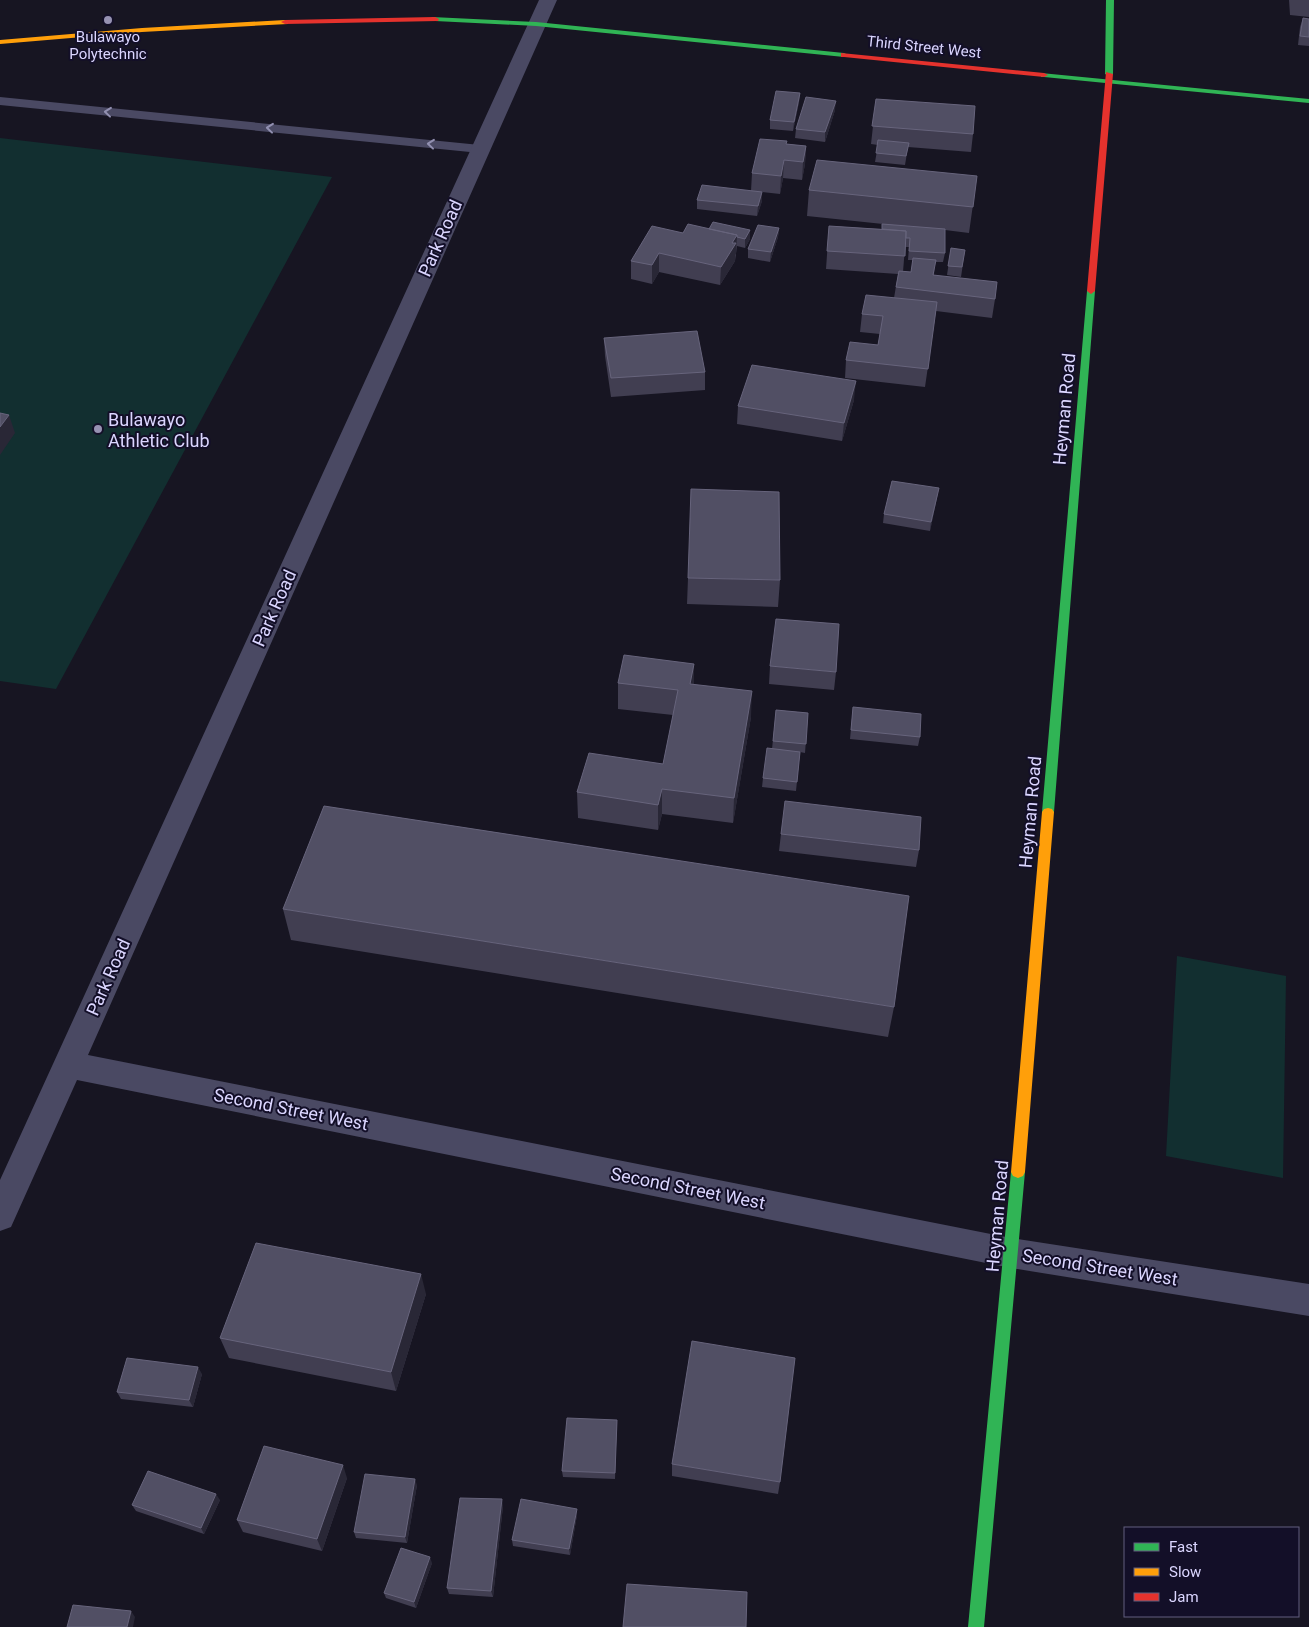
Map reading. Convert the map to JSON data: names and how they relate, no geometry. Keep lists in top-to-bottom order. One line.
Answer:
{"streets":{"street":["Third Street West","Park Road","Heyman Road","Second Street West"]},"crossings":[["Third Street West","Park Road"],["Third Street West","Heyman Road"],["Park Road","Second Street West"],["Heyman Road","Second Street West"]],"places":["Bulawayo Polytechnic","Bulawayo Athletic Club"],"legend":["Fast","Slow","Jam"]}
